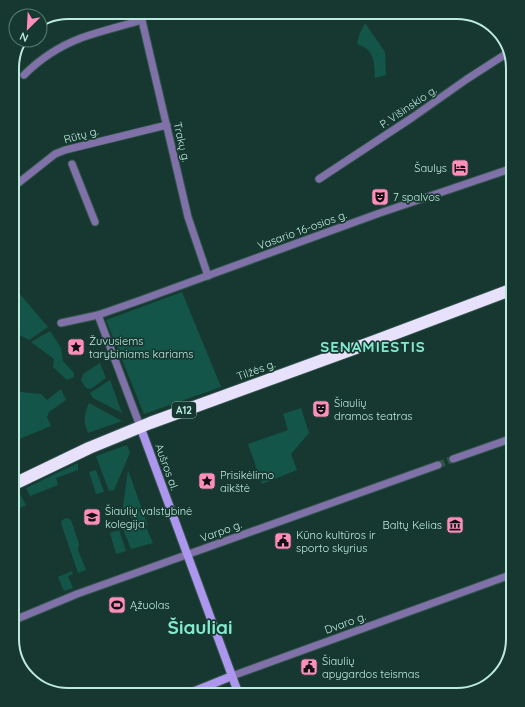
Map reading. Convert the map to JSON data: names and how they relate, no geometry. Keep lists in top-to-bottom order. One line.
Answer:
{"streets":{"highway":["Tilžės g.","A12"],"main road":["Aušros al.","Dvaro g."],"street":["P. Višinskio g.","Rūtų g.","Trakų g.","Vasario 16-osios g.","Varpo g."]},"crossings":[["Rūtų g.","Trakų g."],["Trakų g.","Vasario 16-osios g."],["Vasario 16-osios g.","Aušros al."],["Tilžės g.","Aušros al."],["Aušros al.","Varpo g."],["Aušros al.","Dvaro g."]],"districts":["SENAMIESTIS","Šiauliai"],"places":{"hotel":["Šaulys"],"theatre":["7 spalvos","Šiaulių dramos teatras"],"place":["Žuvusiems tarybiniams kariams","Prisikėlimo aikštė"],"school or university":["Šiaulių valstybinė kolegija"],"museum":["Baltų Kelias"],"public building":["Kūno kultūros ir sporto skyrius","Šiaulių apygardos teismas"],"sports":["Ąžuolas"]},"north":"bottom left"}
